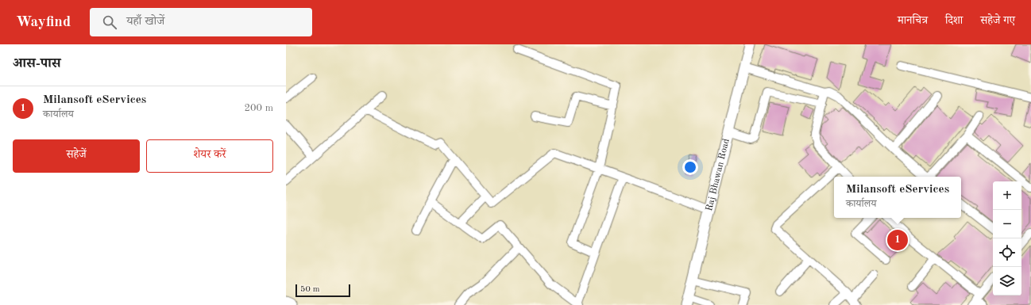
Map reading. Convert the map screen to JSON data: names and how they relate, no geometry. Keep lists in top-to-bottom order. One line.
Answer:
{"streets":{"street":["Raj Bhawan Road"]},"scale_bar":"50 m","page":{"header":"Wayfind","search":"यहाँ खोजें","nav":["मानचित्र","दिशा","सहेजे गए"],"heading":"आस-पास","list":[{"mark":"1","name":"Milansoft eServices","note":"कार्यालय","value":"200 m"}],"buttons":["सहेजें","शेयर करें"],"popup":["Milansoft eServices","कार्यालय"],"map_buttons":["+","−"],"pins":"1","scale":"50 m"}}
